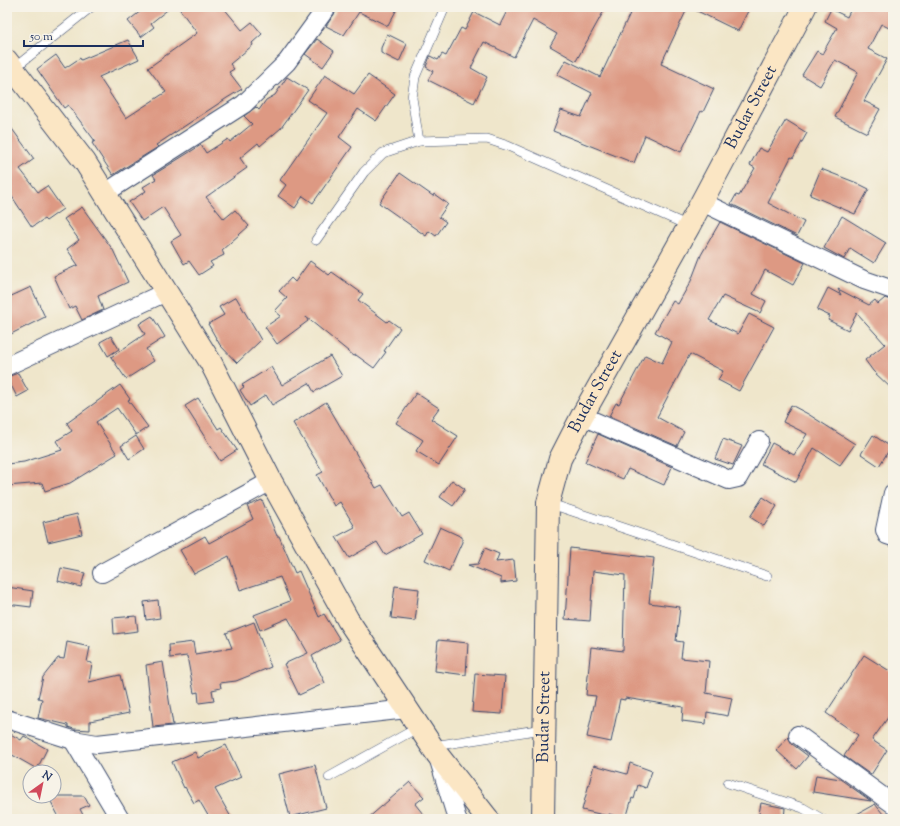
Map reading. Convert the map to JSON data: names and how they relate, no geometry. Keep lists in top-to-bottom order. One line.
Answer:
{"streets":{"main road":["Budar Street"]},"scale_bar":"50 m","north":"top right"}
